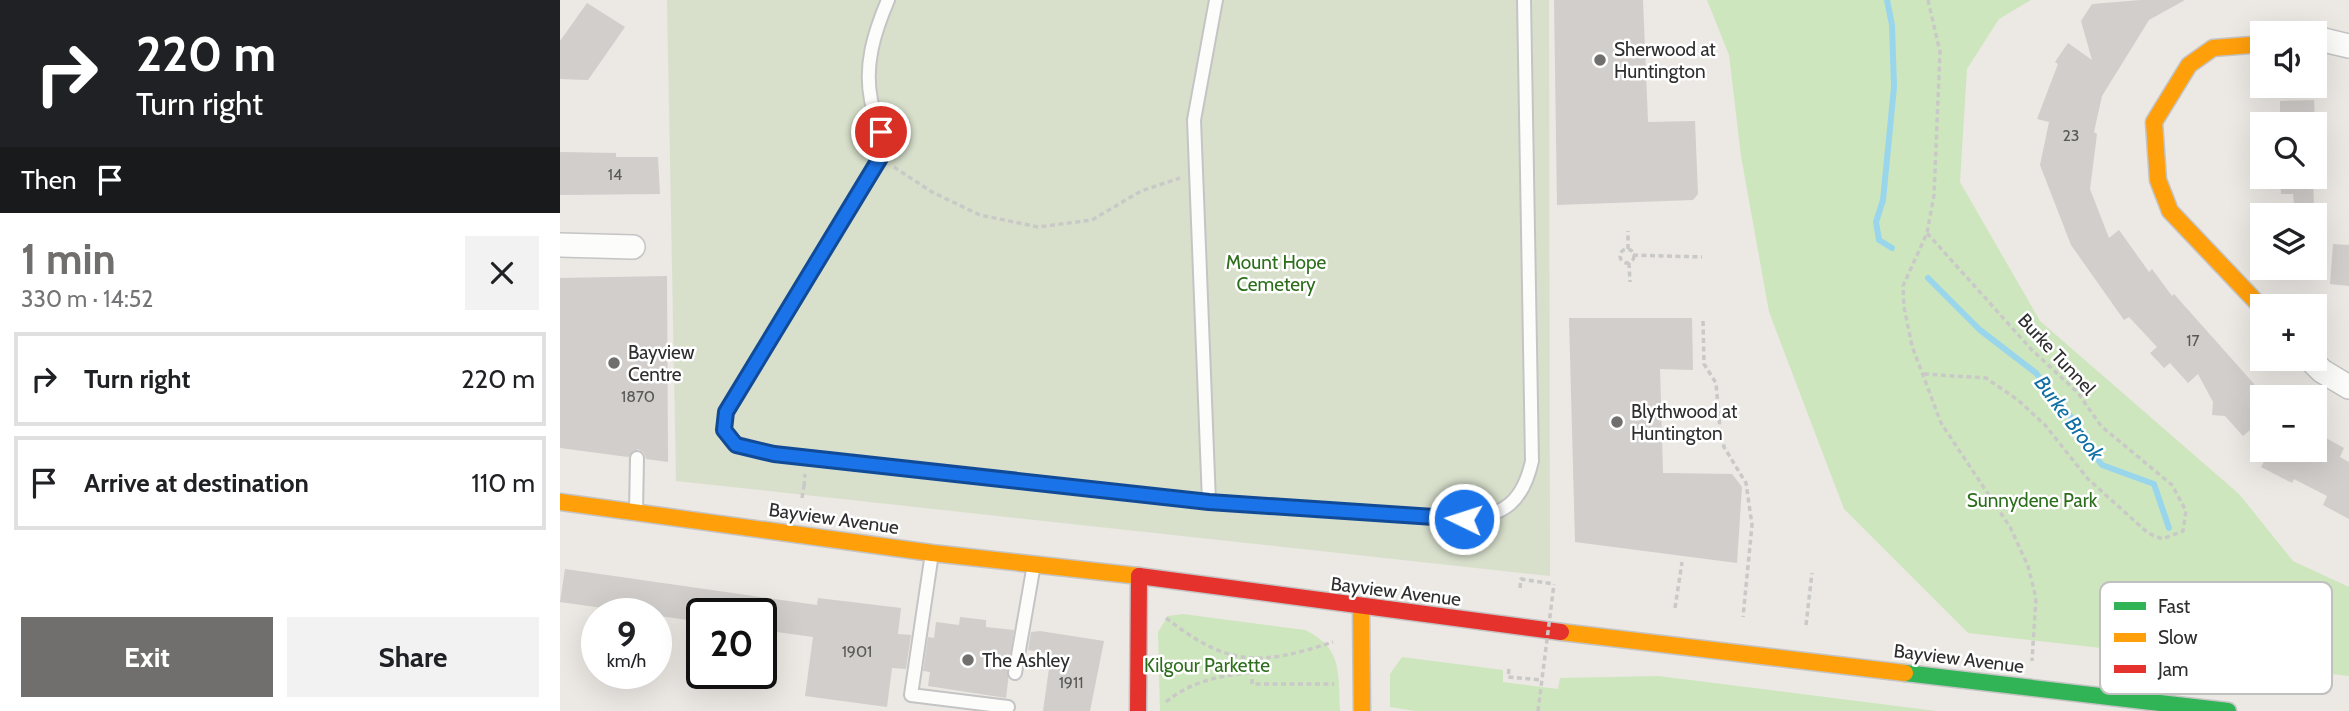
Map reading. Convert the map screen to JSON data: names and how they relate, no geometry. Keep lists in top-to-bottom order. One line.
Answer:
{"streets":{"main road":["Bayview Avenue"],"path":["Burke Tunnel"]},"water":["Burke Brook"],"parks":["Mount Hope Cemetery","Sunnydene Park","Kilgour Parkette"],"places":["Sherwood at Huntington","Bayview Centre","Blythwood at Huntington","The Ashley"],"house_numbers":["23","14","17","1870","1901","1911"],"legend":["Fast","Slow","Jam"],"page":{"turn":["220 m","Turn right"],"map_buttons":["+","−"],"then":"Then","heading":["1 min","330 m · 14:52"],"list":[{"name":"Turn right","value":"220 m"},{"name":"Arrive at destination","value":"110 m"}],"speed":"9 km/h","limit":"20","buttons":["Exit","Share"]}}
